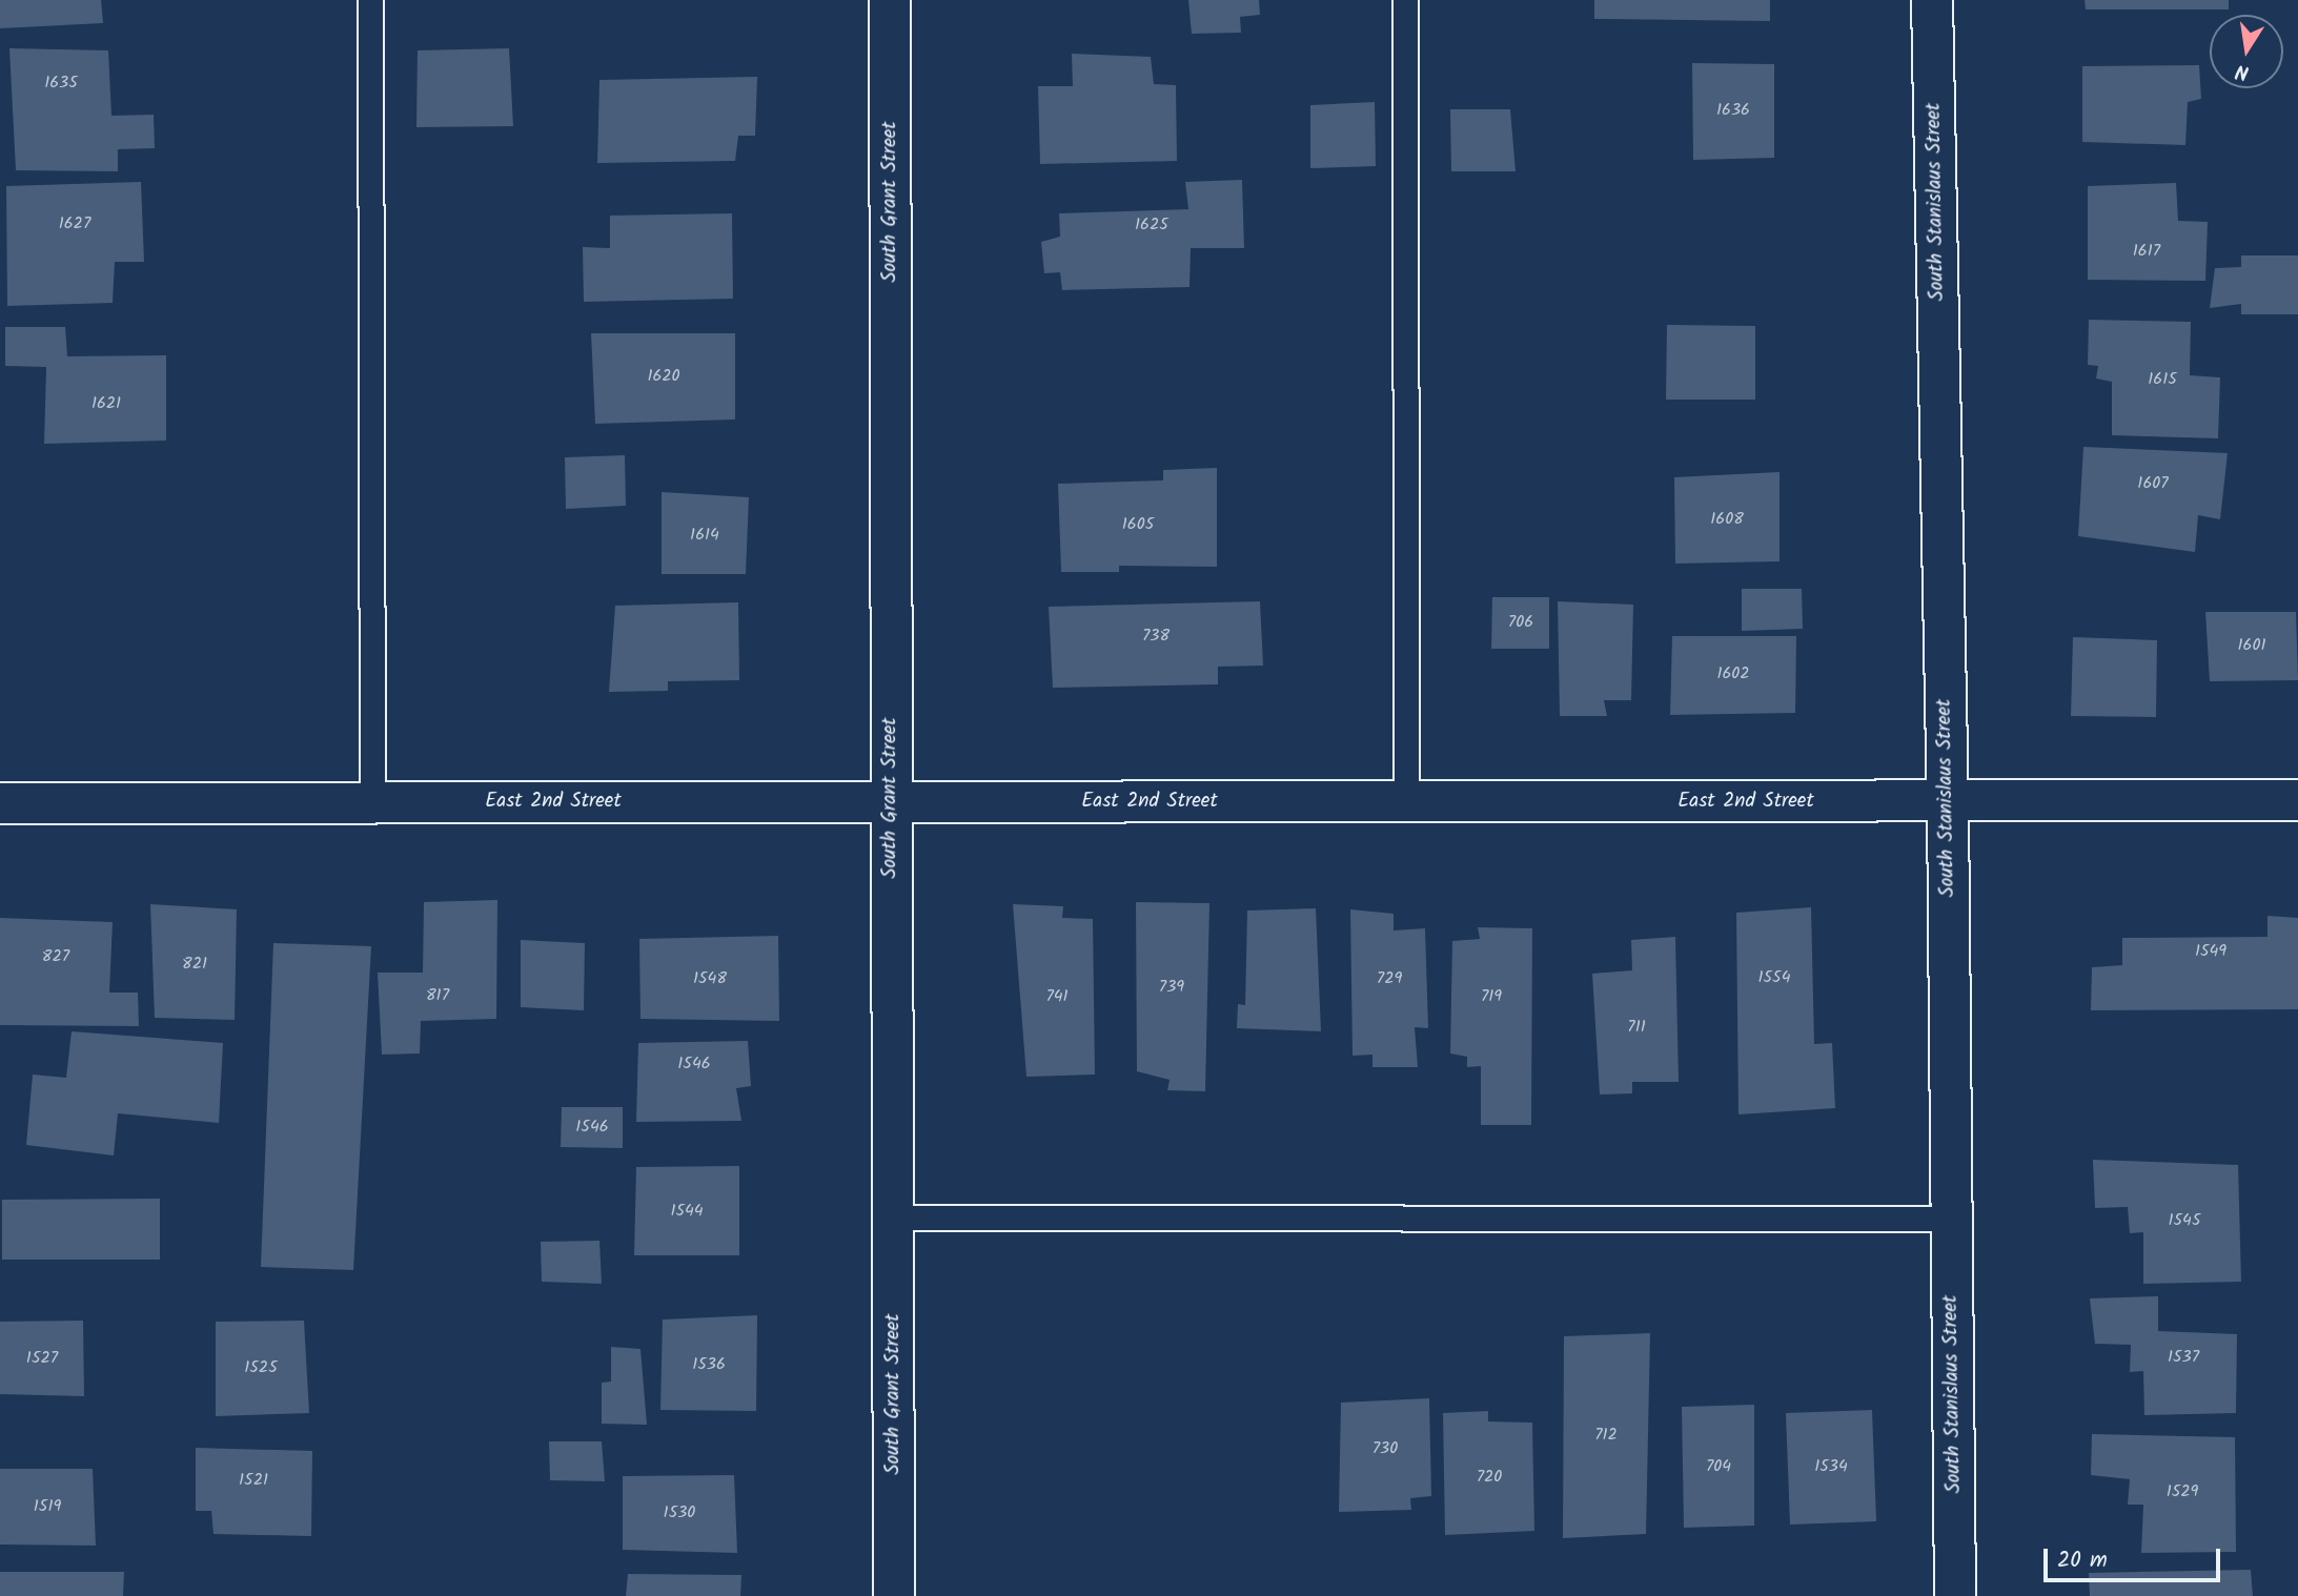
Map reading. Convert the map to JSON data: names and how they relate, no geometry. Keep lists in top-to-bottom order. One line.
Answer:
{"streets":{"street":["South Grant Street","South Stanislaus Street","East 2nd Street"]},"crossings":[["South Grant Street","East 2nd Street"],["South Stanislaus Street","East 2nd Street"]],"house_numbers":["1635","1636","1627","1625","1617","1620","1615","1621","1607","1608","1605","1614","706","738","1601","1602","1549","827","821","1554","1548","729","739","817","741","719","711","1546","1546","1544","1545","1537","1527","1536","1525","712","730","704","1534","720","1521","1529","1519","1530"],"scale_bar":"20 m","north":"bottom"}
